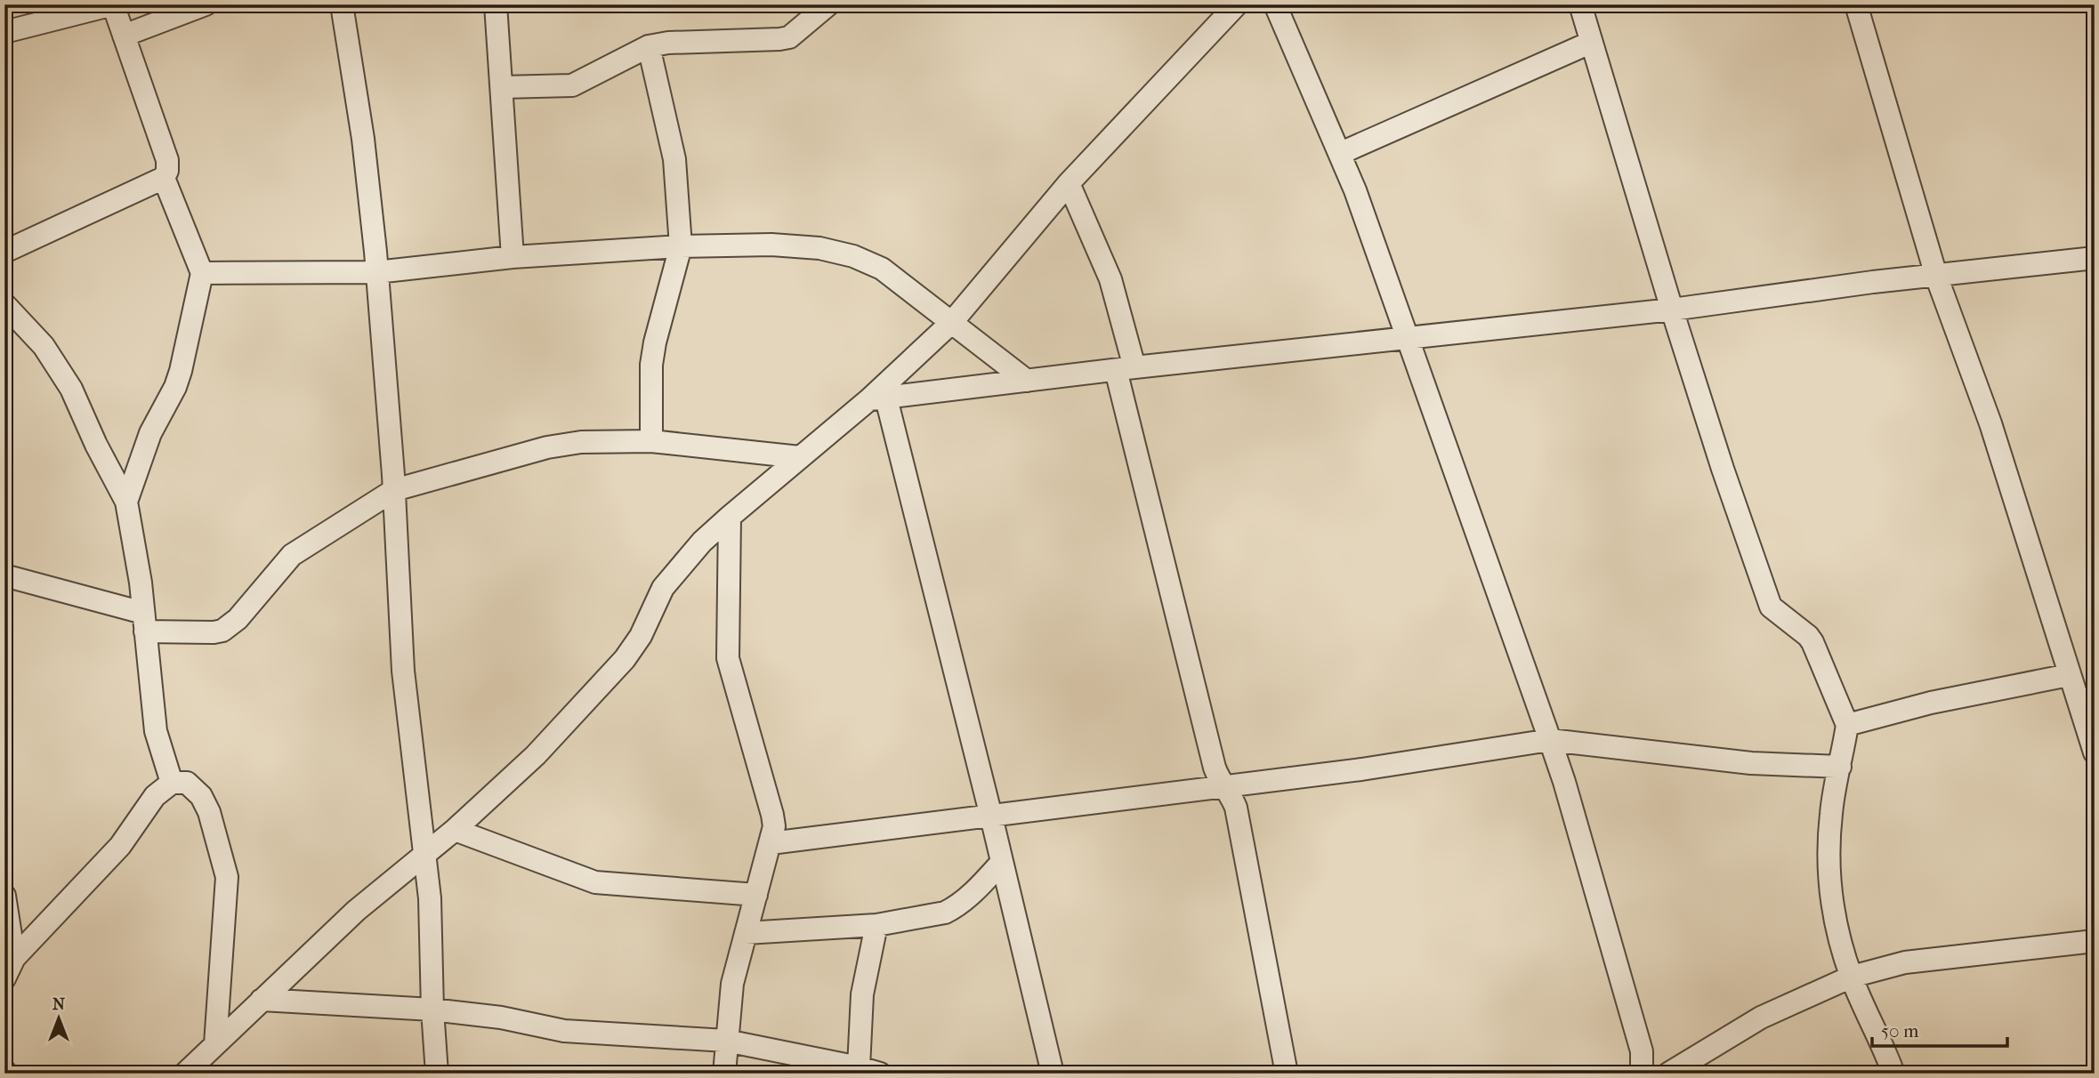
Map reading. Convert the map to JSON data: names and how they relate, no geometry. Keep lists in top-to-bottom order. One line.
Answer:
{"scale_bar":"50 m","north":"top"}
